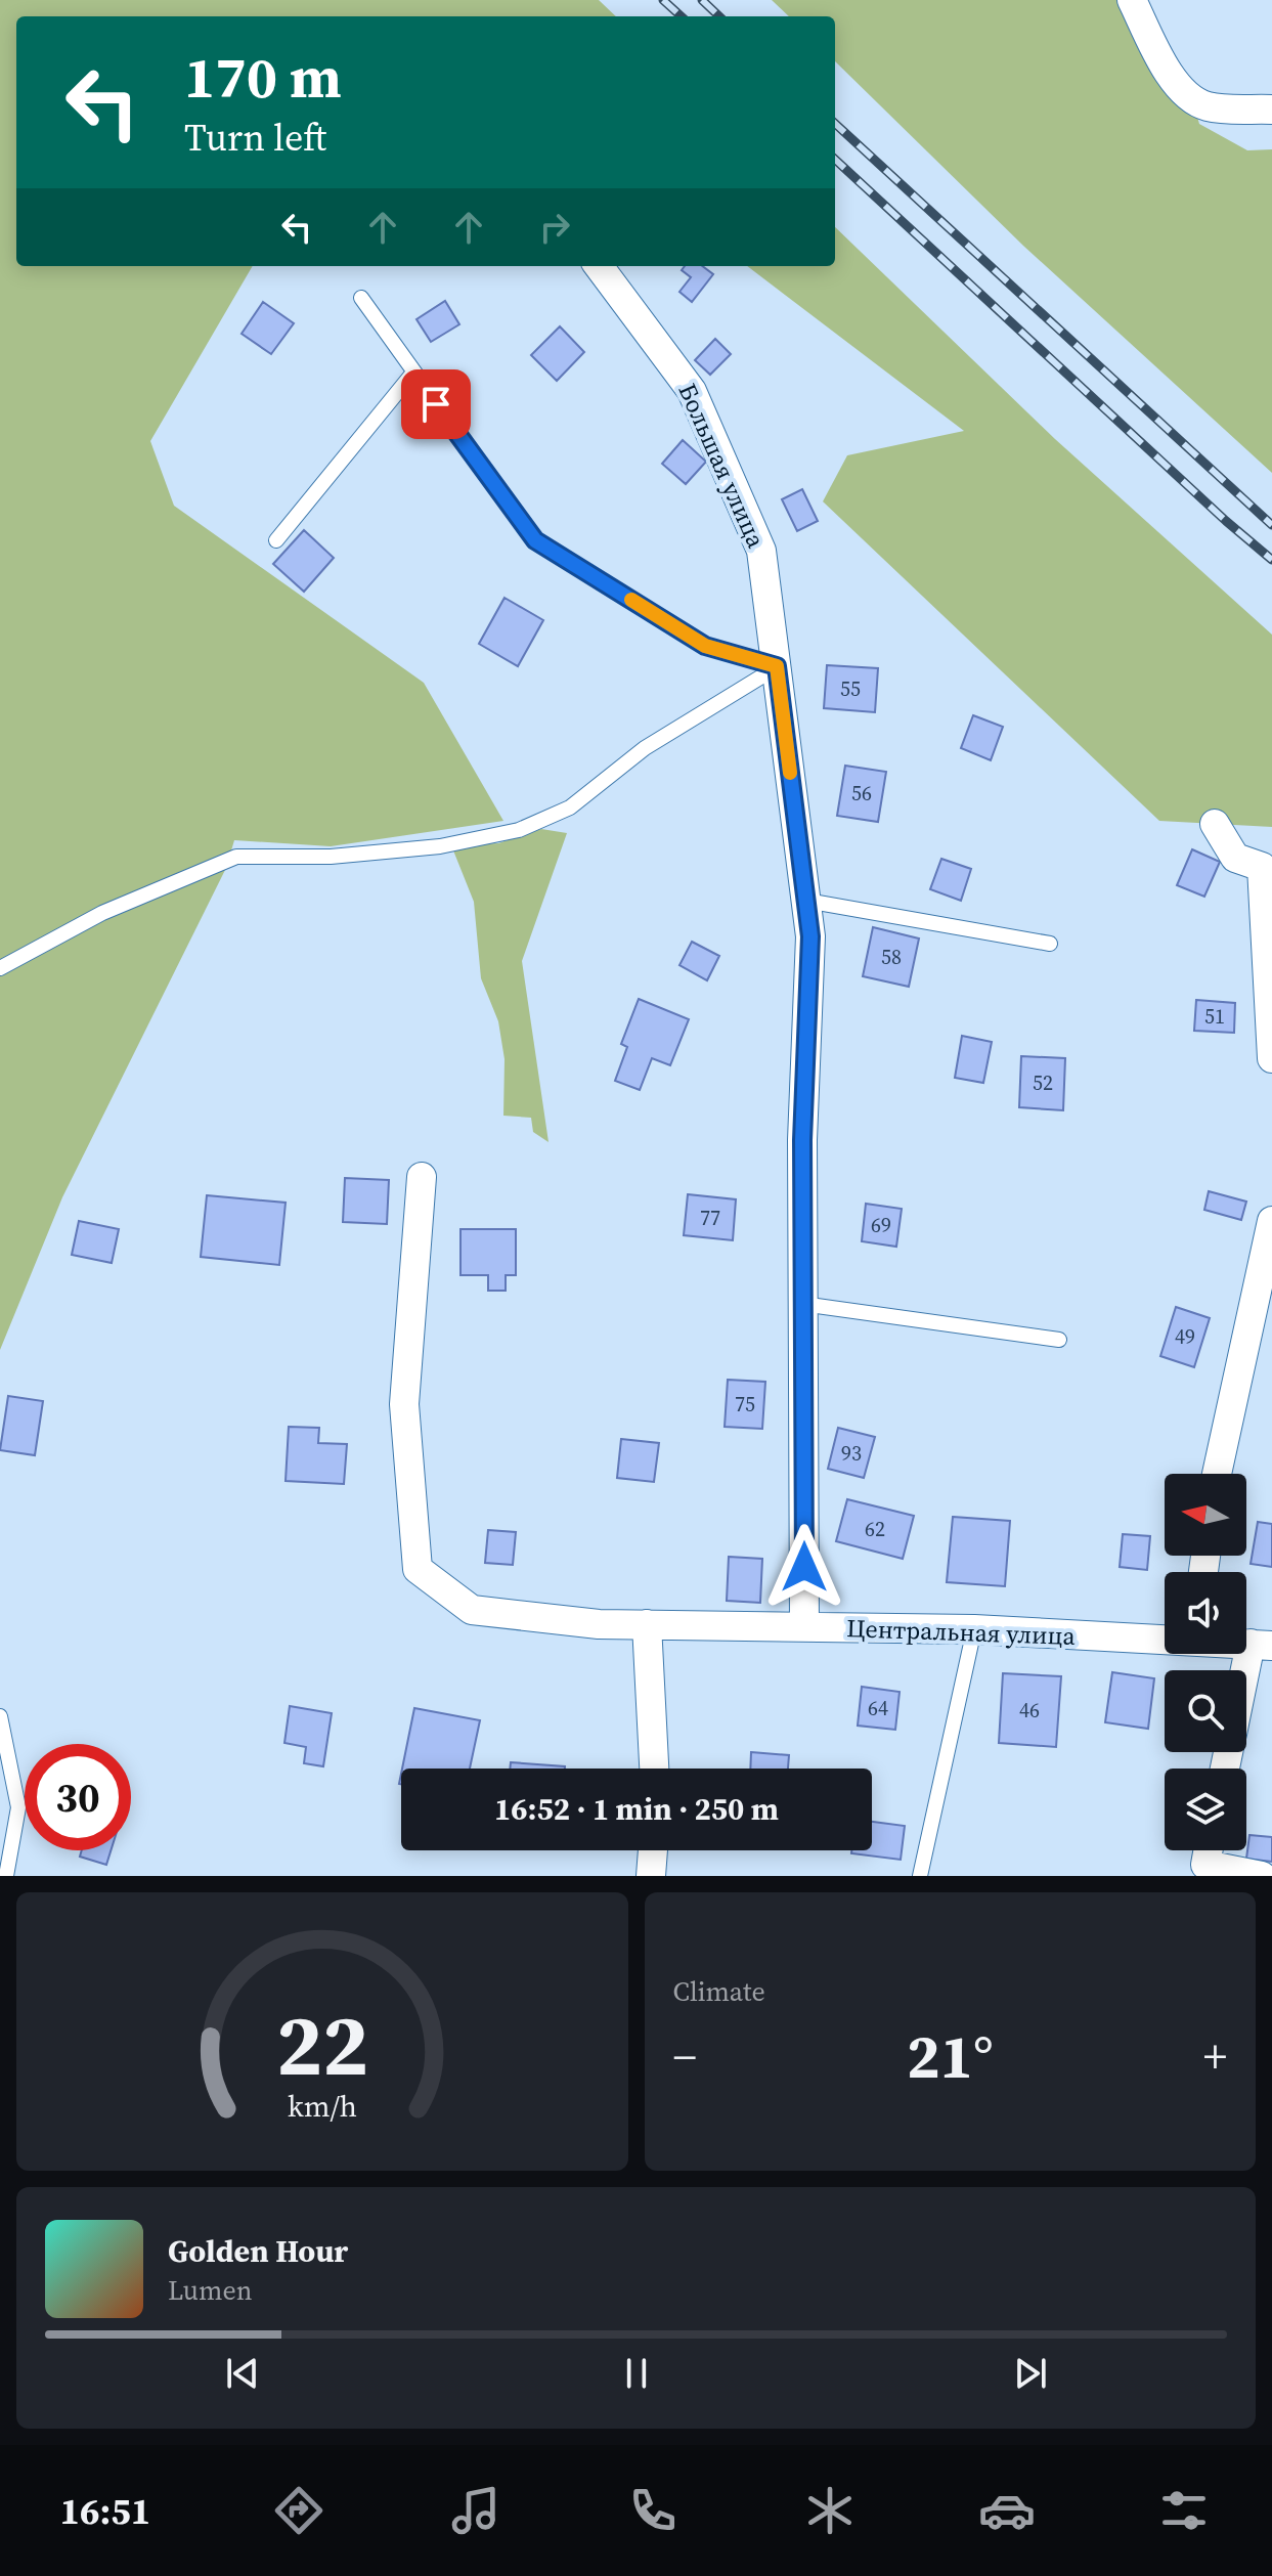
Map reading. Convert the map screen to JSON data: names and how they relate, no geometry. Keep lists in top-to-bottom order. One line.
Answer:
{"streets":{"street":["Большая улица","Центральная улица"]},"crossings":[["Большая улица","Центральная улица"]],"house_numbers":["55","56","58","51","52","77","69","49","75","93","62","64","46"],"north":"left","page":{"turn":["170 m","Turn left"],"limit":"30","trip":"16:52 · 1 min · 250 m","tile":"Climate","heat":["−","21°","+"],"song":["Golden Hour","Lumen"],"tabs":"16:51","gauge":["22","km/h"]}}
